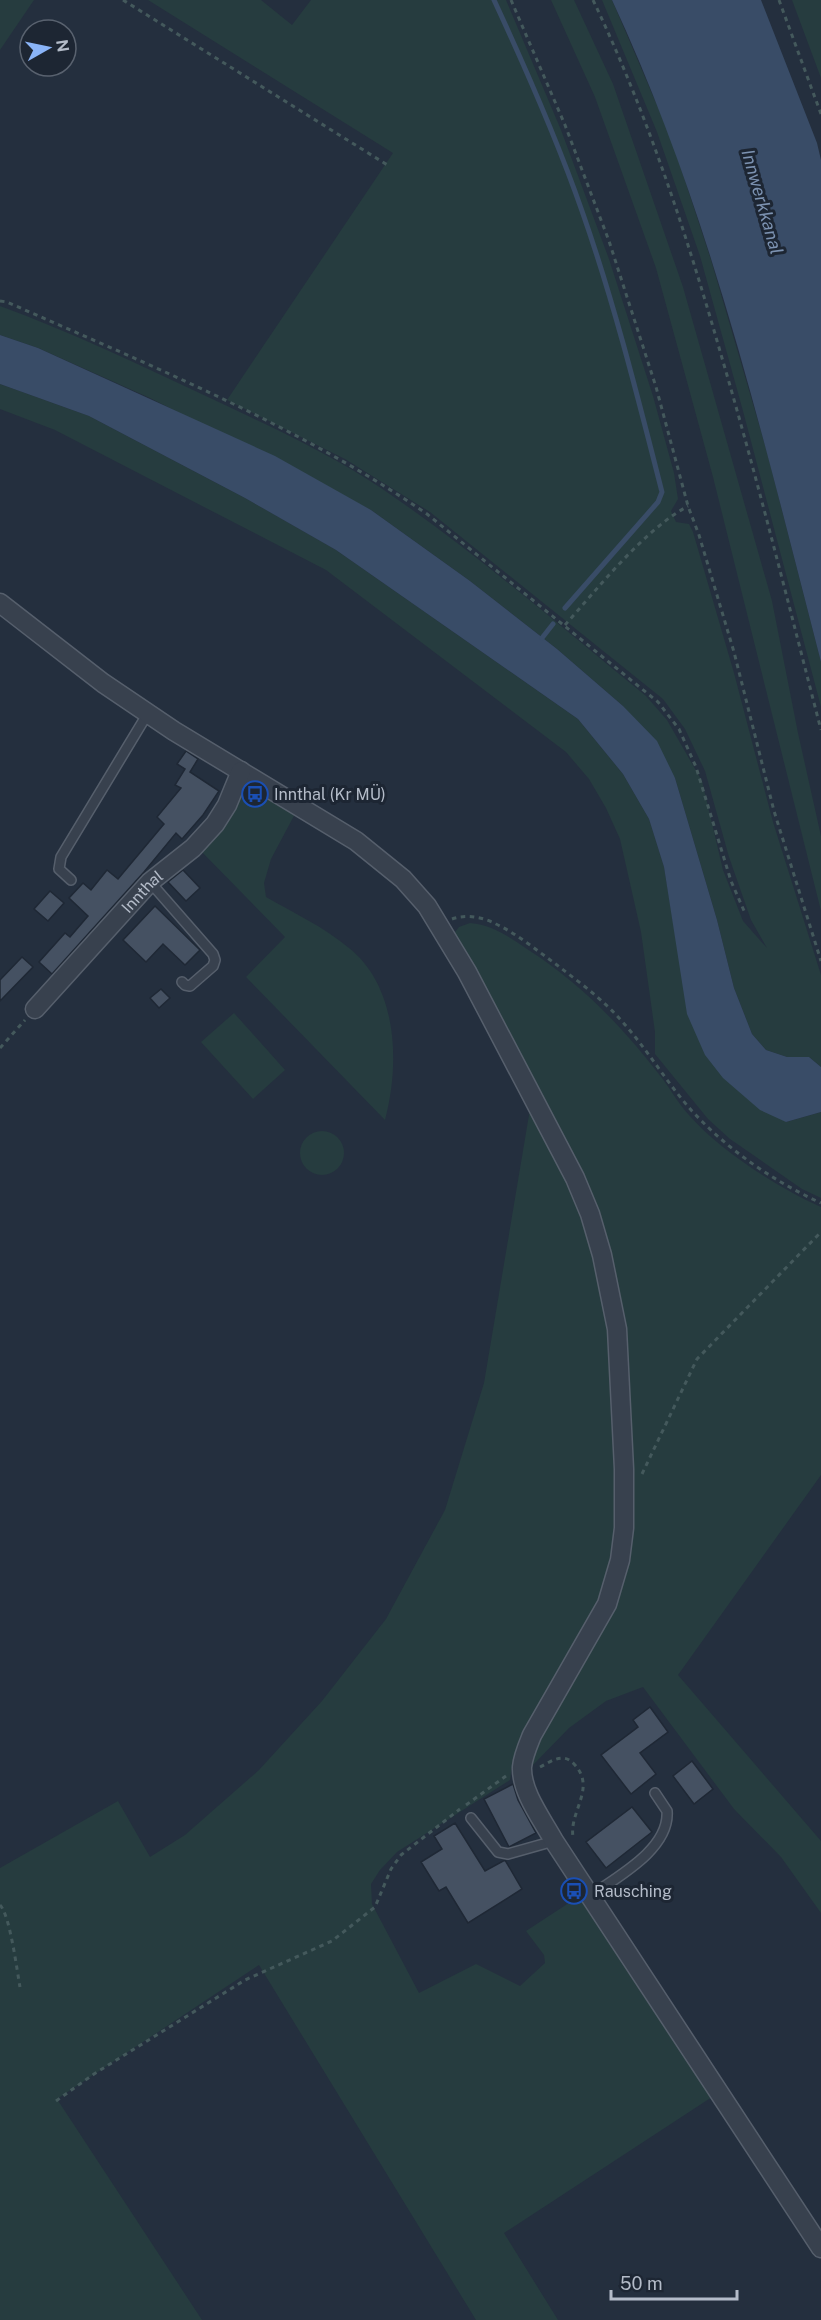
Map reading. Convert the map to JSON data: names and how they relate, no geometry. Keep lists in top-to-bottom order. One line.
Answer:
{"streets":{"street":["Innthal"]},"water":["Innwerkkanal"],"places":{"bus stop":["Innthal (Kr MÜ)","Rausching"]},"scale_bar":"50 m","north":"right"}
